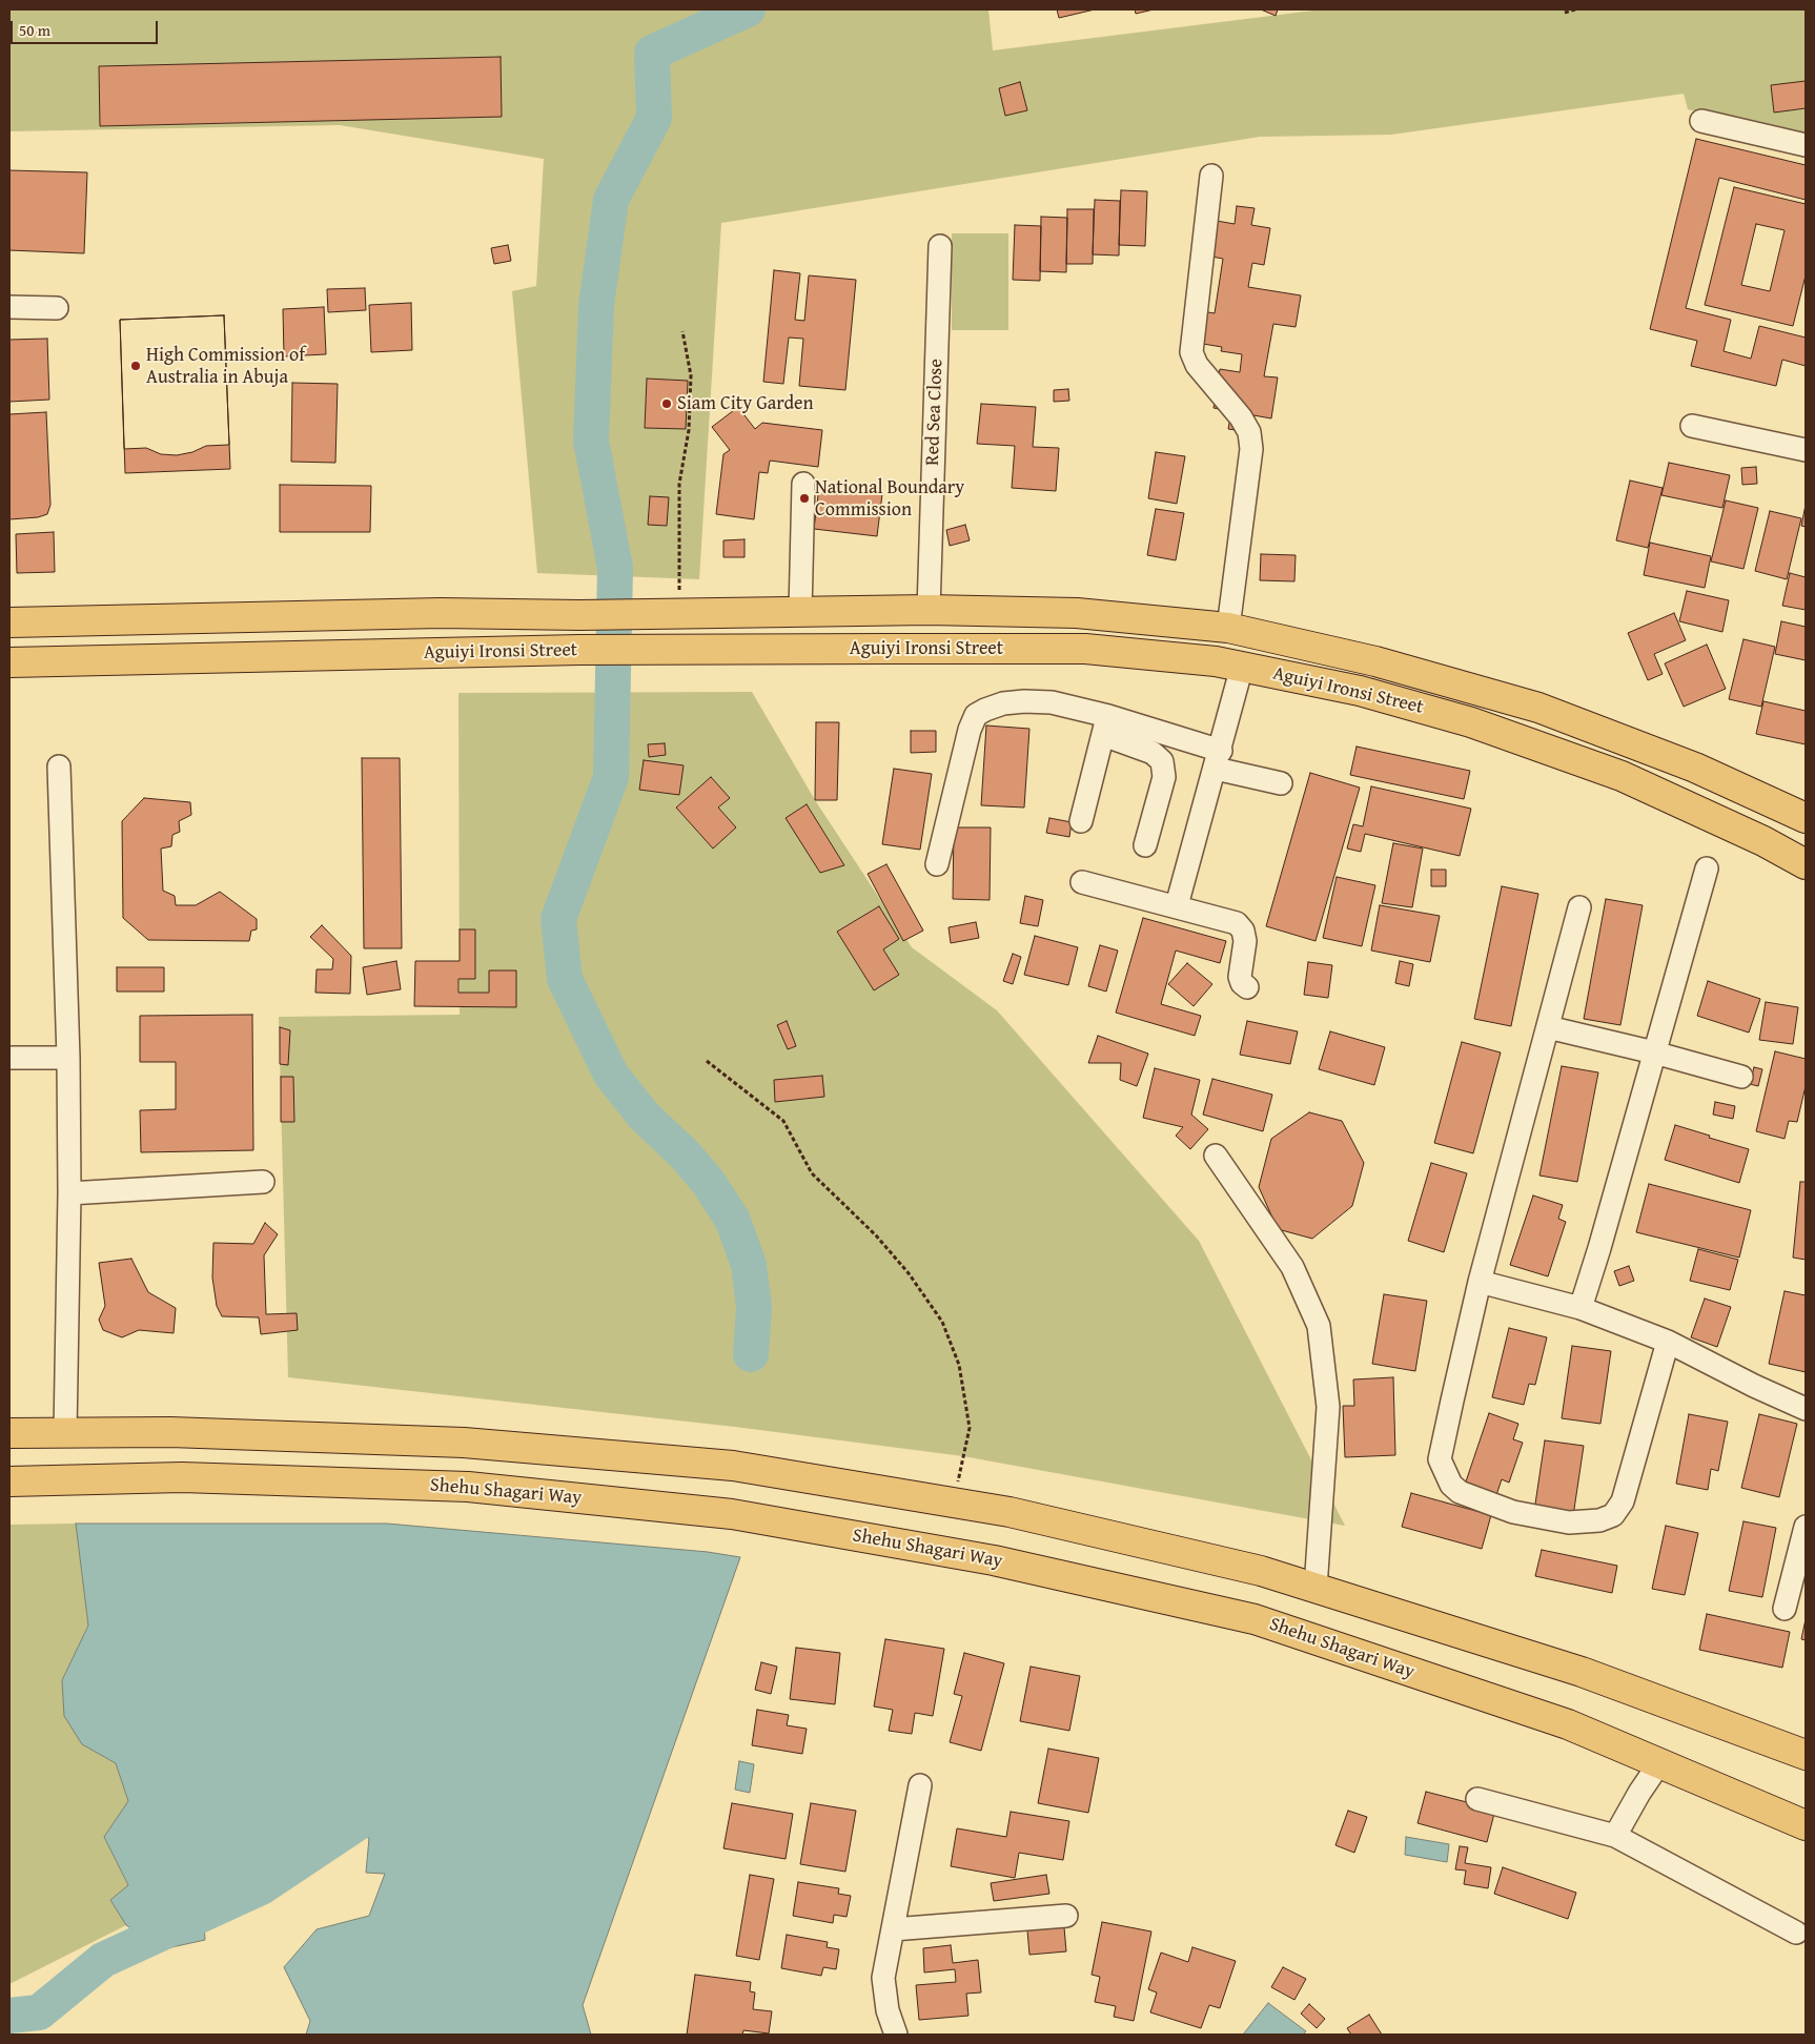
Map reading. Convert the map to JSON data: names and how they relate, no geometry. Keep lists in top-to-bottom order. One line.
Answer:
{"streets":{"main road":["Aguiyi Ironsi Street","Shehu Shagari Way"],"street":["Red Sea Close"]},"crossings":[["Red Sea Close","Aguiyi Ironsi Street"]],"places":["High Commission of Australia in Abuja","Siam City Garden","National Boundary Commission"],"scale_bar":"50 m"}
